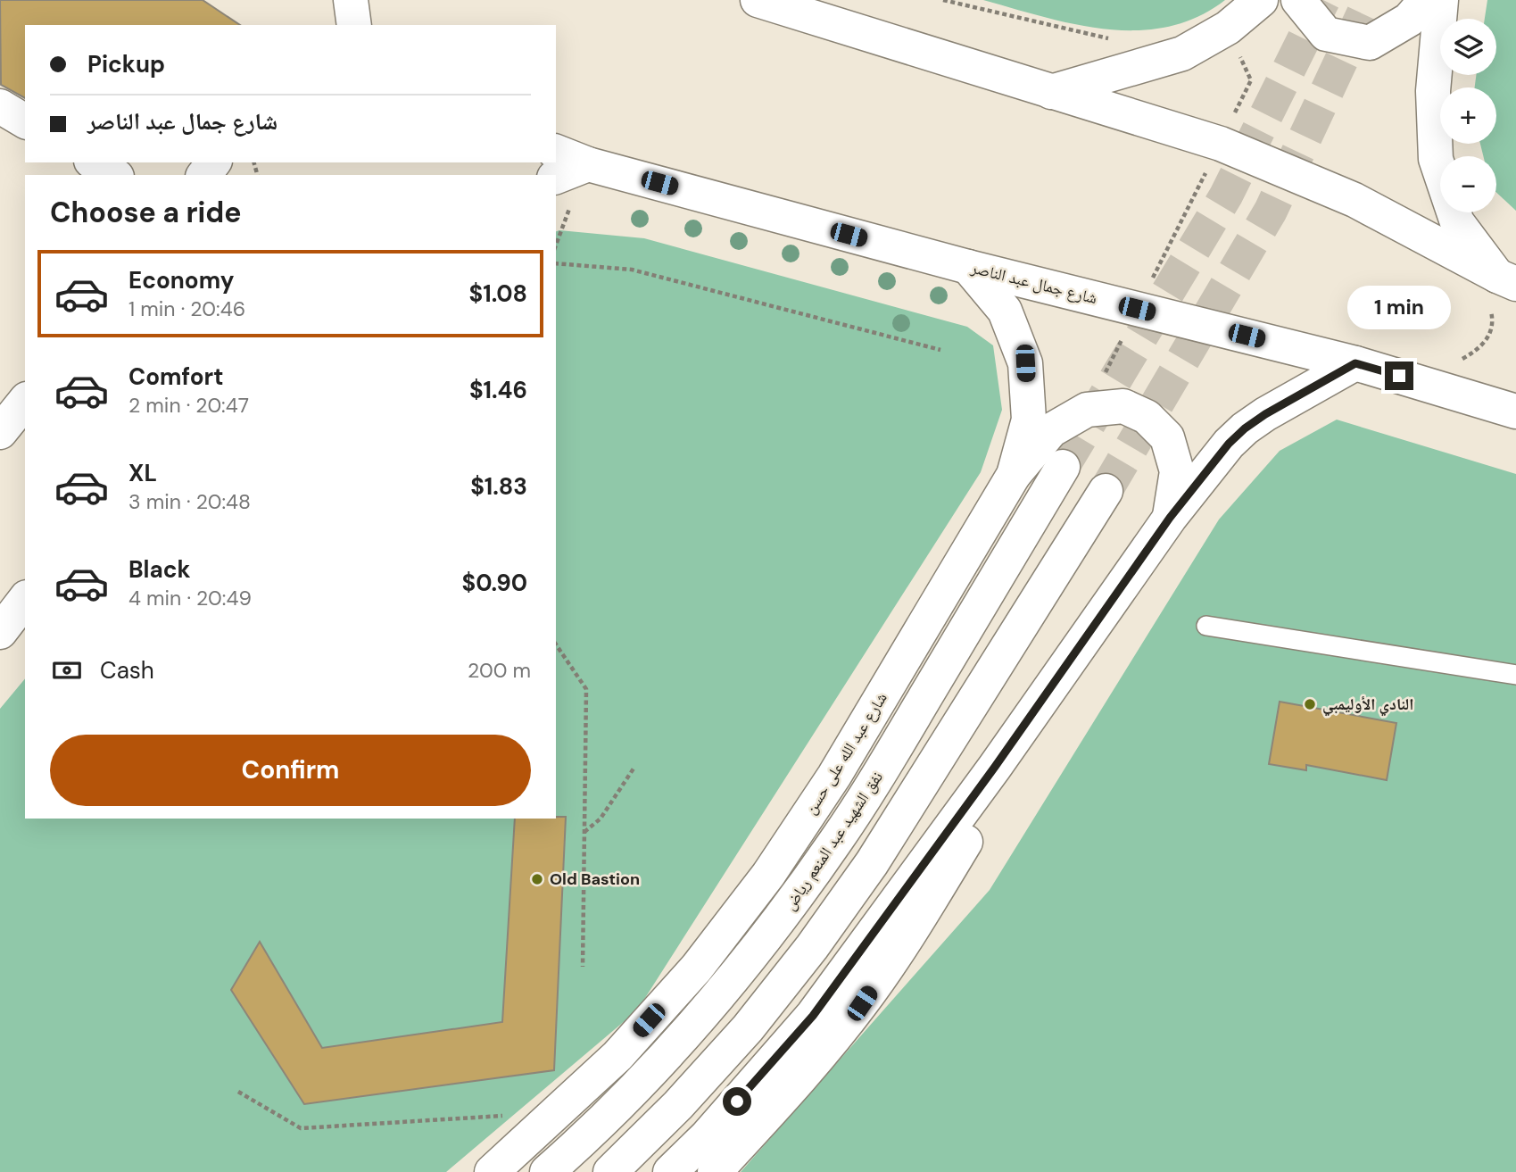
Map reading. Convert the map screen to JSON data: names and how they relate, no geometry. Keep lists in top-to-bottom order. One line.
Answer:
{"streets":{"main road":["شارع جمال عبد الناصر","شارع عبد الله على حسن","نفق الشهيد عبد المنعم رياض"]},"crossings":[["شارع جمال عبد الناصر","شارع عبد الله على حسن"]],"places":["النادي الأوليمبي","Old Bastion"],"page":{"map_buttons":["+","−"],"banner":["Pickup","شارع جمال عبد الناصر"],"heading":"Choose a ride","list":[{"name":"Economy","note":"1 min · 20:46","value":"$1.08"},{"name":"Comfort","note":"2 min · 20:47","value":"$1.46"},{"name":"XL","note":"3 min · 20:48","value":"$1.83"},{"name":"Black","note":"4 min · 20:49","value":"$0.90"}],"bubble":"1 min","pay":["Cash","200 m"],"buttons":"Confirm"}}
